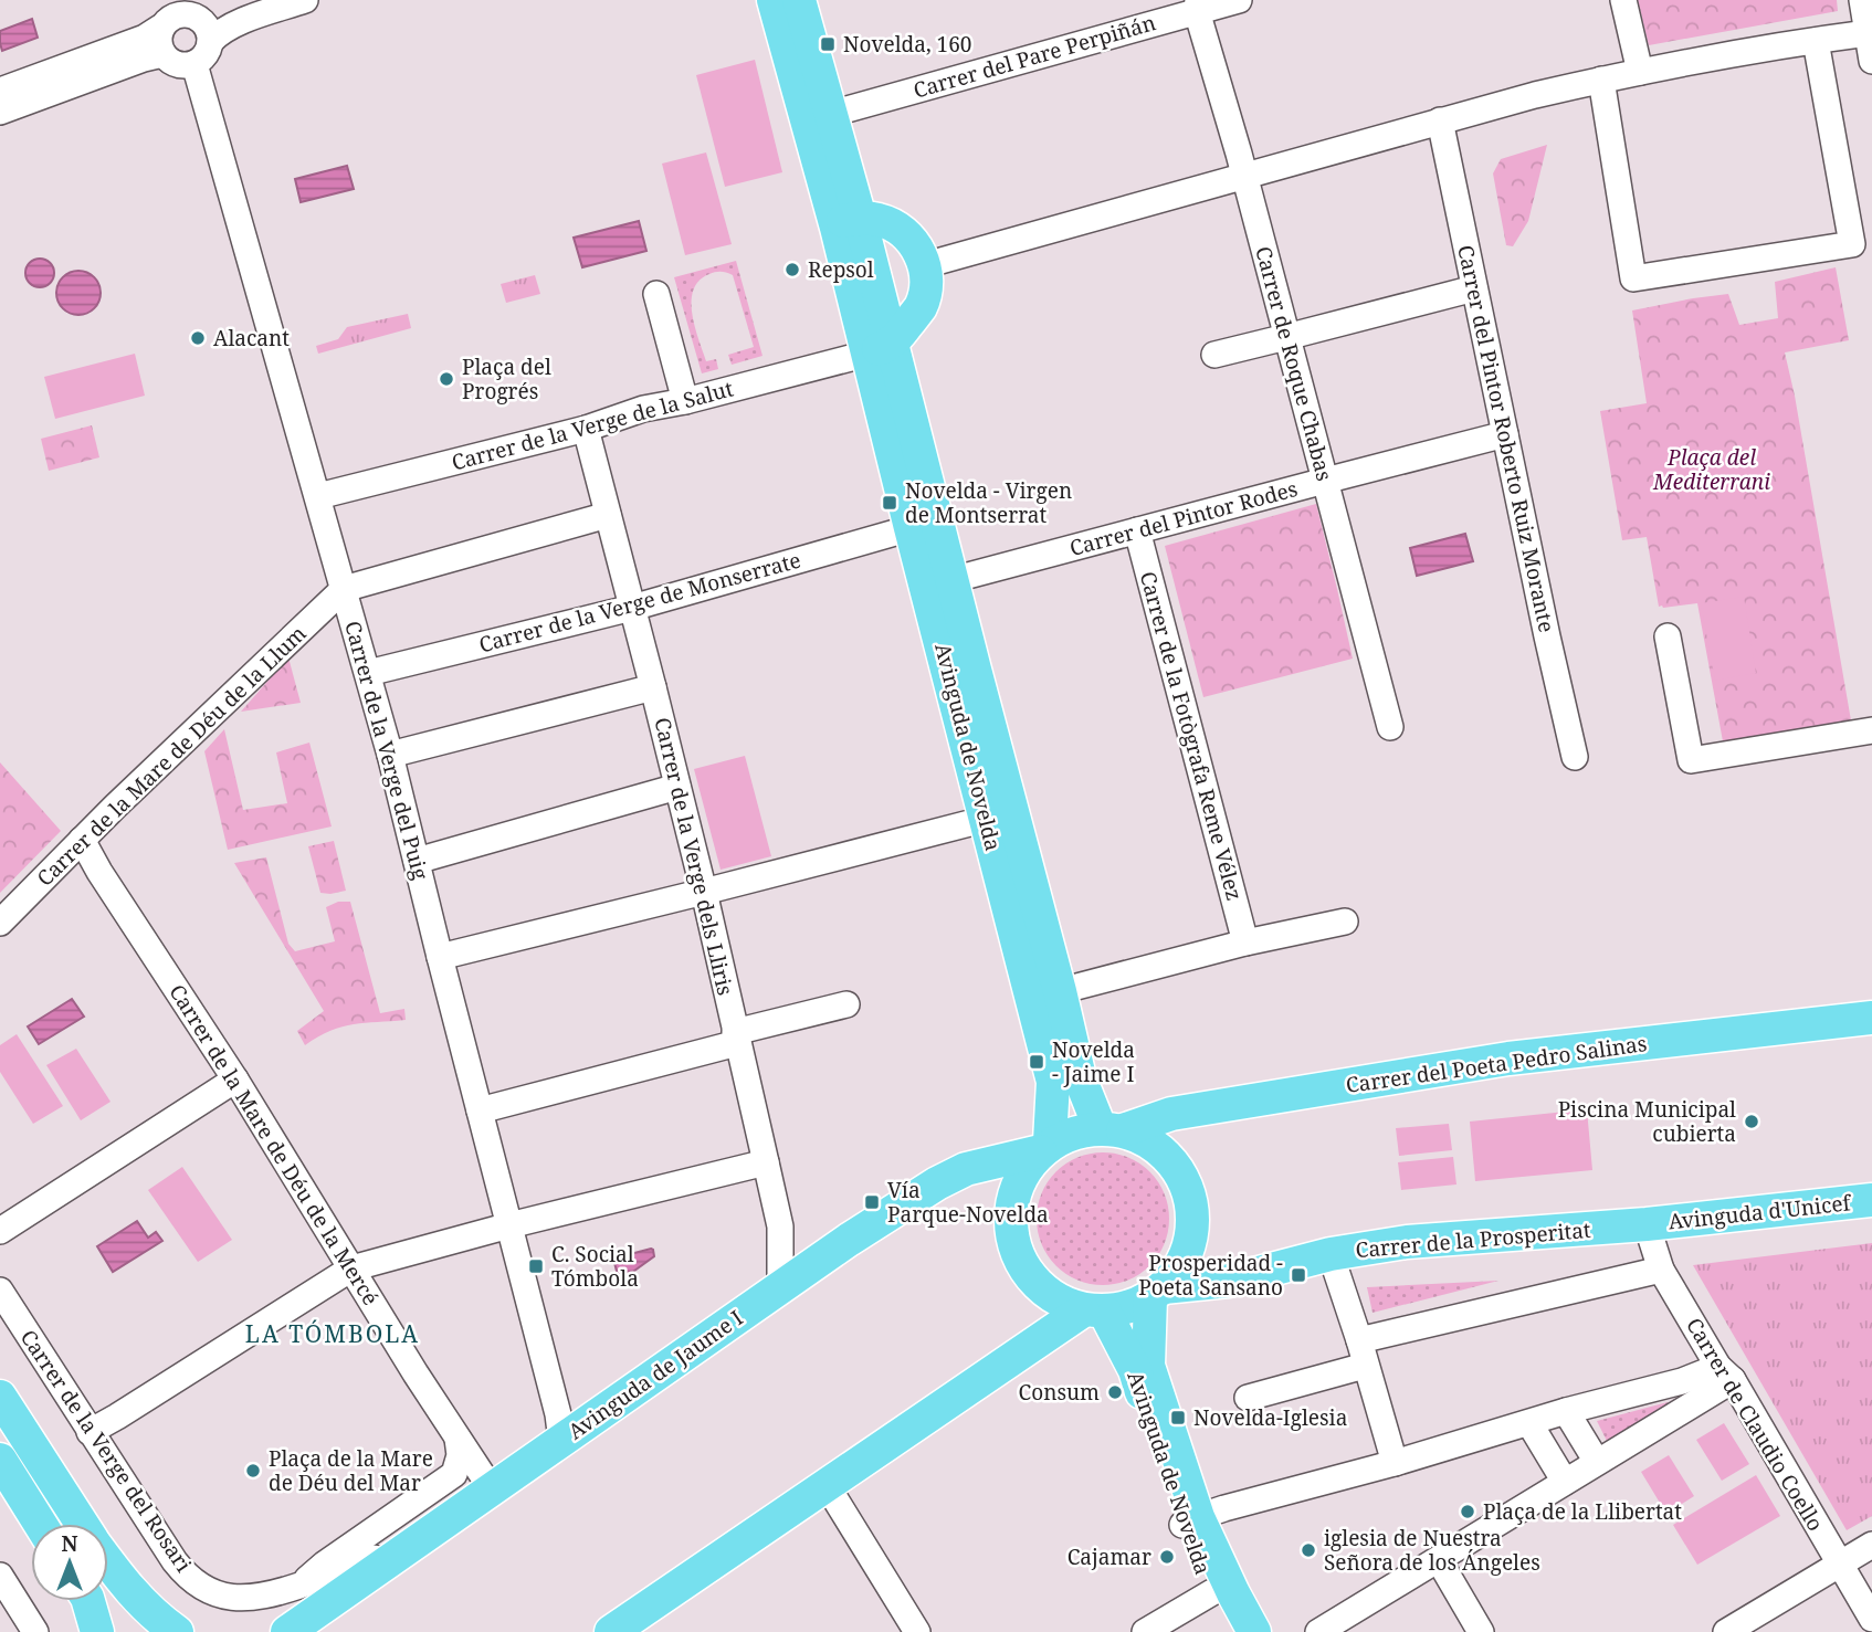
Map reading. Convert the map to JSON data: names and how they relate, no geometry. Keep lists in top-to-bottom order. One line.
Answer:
{"streets":{"main road":["Avinguda de Novelda","Carrer del Poeta Pedro Salinas","Avinguda d'Unicef","Carrer de la Prosperitat","Avinguda de Jaume I"],"street":["Carrer del Pare Perpiñán","Carrer de Roque Chabas","Carrer de la Verge de la Salut","Carrer del Pintor Roberto Ruiz Morante","Carrer del Pintor Rodes","Carrer de la Verge de Monserrate","Carrer de la Fotògrafa Reme Vélez","Carrer de la Verge del Puig","Carrer de la Mare de Déu de la Llum","Carrer de la Verge dels Lliris","Carrer de la Mare de Déu de la Mercé","Carrer de Claudio Coello","Carrer de la Verge del Rosari"]},"crossings":[["Carrer del Pare Perpiñán","Carrer de Roque Chabas"],["Carrer del Pare Perpiñán","Avinguda de Novelda"],["Carrer de Roque Chabas","Carrer del Pintor Rodes"],["Carrer de la Verge de la Salut","Avinguda de Novelda"],["Carrer de la Verge de la Salut","Carrer de la Verge del Puig"],["Carrer de la Verge de la Salut","Carrer de la Verge dels Lliris"],["Carrer del Pintor Roberto Ruiz Morante","Carrer del Pintor Rodes"],["Carrer del Pintor Rodes","Carrer de la Fotògrafa Reme Vélez"],["Carrer del Pintor Rodes","Avinguda de Novelda"],["Carrer de la Verge de Monserrate","Avinguda de Novelda"],["Carrer de la Verge de Monserrate","Carrer de la Verge del Puig"],["Carrer de la Verge de Monserrate","Carrer de la Verge dels Lliris"],["Avinguda de Novelda","Carrer del Poeta Pedro Salinas"],["Avinguda de Novelda","Carrer de la Prosperitat"],["Avinguda de Novelda","Avinguda de Jaume I"],["Carrer de la Verge del Puig","Carrer de la Mare de Déu de la Llum"],["Carrer de la Verge del Puig","Avinguda de Jaume I"],["Carrer de la Mare de Déu de la Llum","Carrer de la Mare de Déu de la Mercé"],["Carrer de la Verge dels Lliris","Avinguda de Jaume I"],["Carrer del Poeta Pedro Salinas","Carrer de la Prosperitat"],["Carrer del Poeta Pedro Salinas","Avinguda de Jaume I"],["Carrer de la Mare de Déu de la Mercé","Avinguda de Jaume I"],["Avinguda d'Unicef","Carrer de la Prosperitat"],["Avinguda d'Unicef","Carrer de Claudio Coello"],["Carrer de la Prosperitat","Avinguda de Jaume I"],["Carrer de la Prosperitat","Carrer de Claudio Coello"],["Avinguda de Jaume I","Carrer de la Verge del Rosari"]],"districts":["LA TÓMBOLA"],"parks":["Plaça del Mediterrani"],"places":{"transit":["Novelda, 160","Novelda - Virgen de Montserrat","Novelda - Jaime I","Vía Parque-Novelda","C. Social Tómbola","Prosperidad - Poeta Sansano","Novelda-Iglesia"],"other":["Repsol","Alacant","Plaça del Progrés","Piscina Municipal cubierta","Consum","Plaça de la Mare de Déu del Mar","Plaça de la Llibertat","iglesia de Nuestra Señora de los Ángeles","Cajamar"]},"north":"top"}
